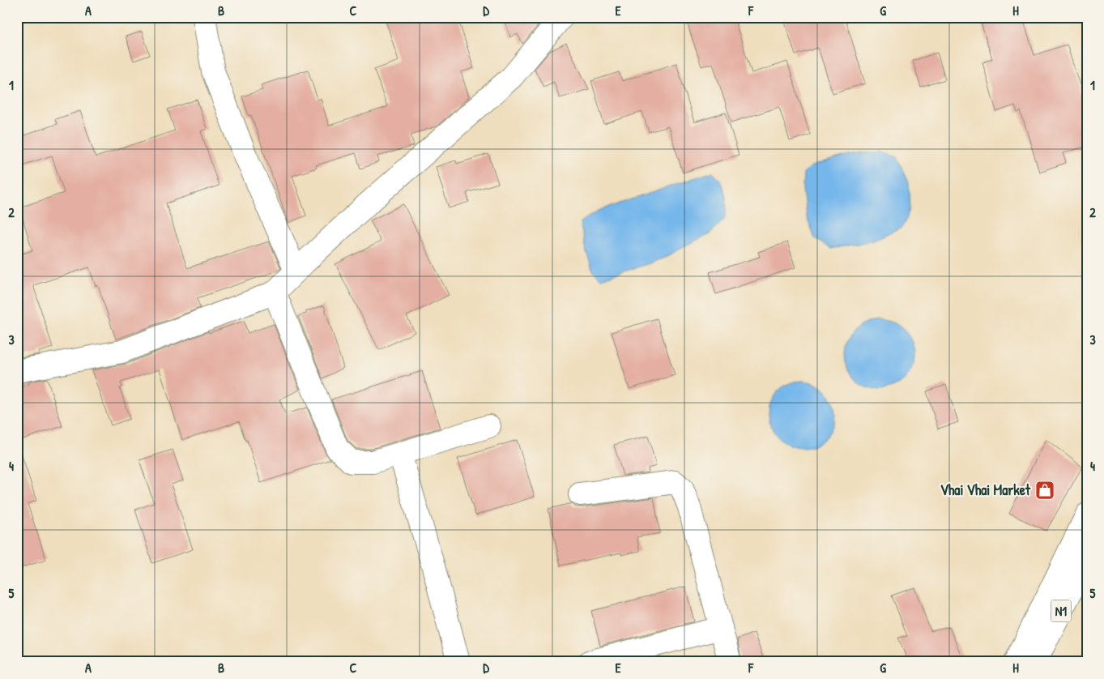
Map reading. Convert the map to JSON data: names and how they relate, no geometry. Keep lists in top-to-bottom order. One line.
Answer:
{"streets":{"main road":["N1"]},"places":{"shop":["Vhai Vhai Market"]},"grid":{"columns":["A","B","C","D","E","F","G","H"],"rows":["1","2","3","4","5"]}}
